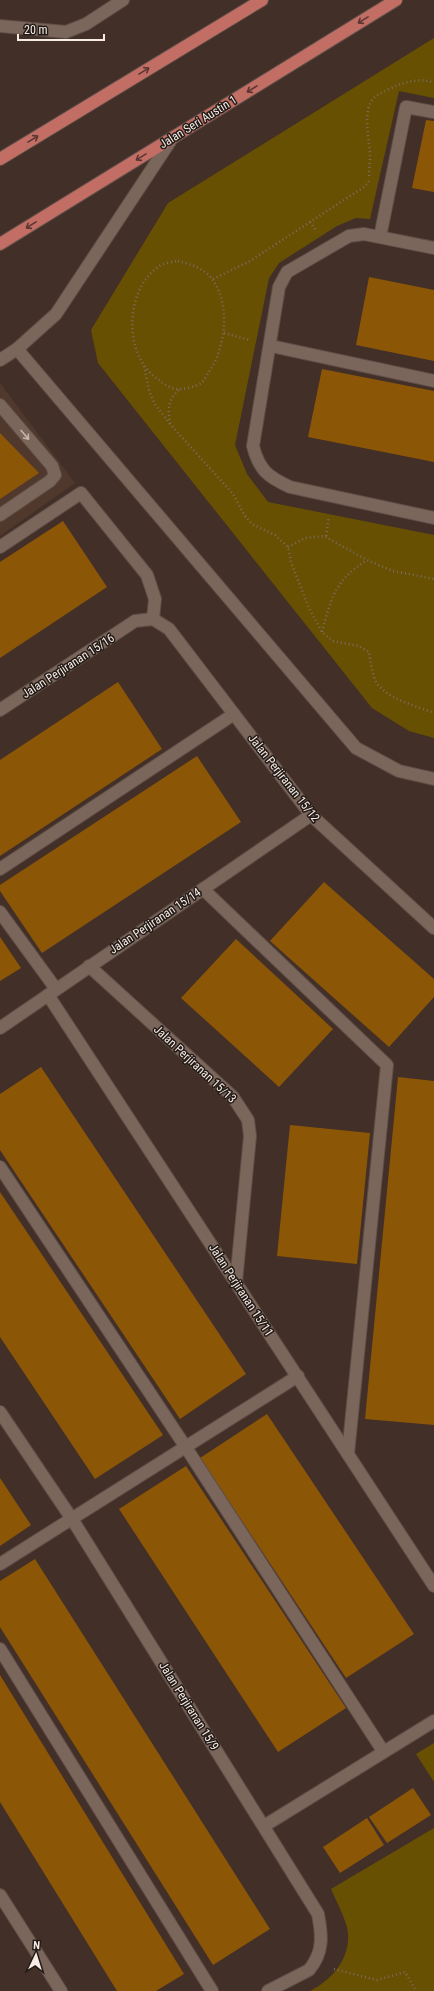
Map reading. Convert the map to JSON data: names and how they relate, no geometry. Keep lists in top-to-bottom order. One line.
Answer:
{"streets":{"main road":["Jalan Seri Austin 1"],"street":["Jalan Perjiranan 15/16","Jalan Perjiranan 15/12","Jalan Perjiranan 15/14","Jalan Perjiranan 15/13","Jalan Perjiranan 15/11","Jalan Perjiranan 15/9"]},"crossings":[["Jalan Perjiranan 15/16","Jalan Perjiranan 15/12"],["Jalan Perjiranan 15/12","Jalan Perjiranan 15/14"],["Jalan Perjiranan 15/14","Jalan Perjiranan 15/13"],["Jalan Perjiranan 15/14","Jalan Perjiranan 15/11"],["Jalan Perjiranan 15/13","Jalan Perjiranan 15/11"]],"scale_bar":"20 m","north":"top"}
